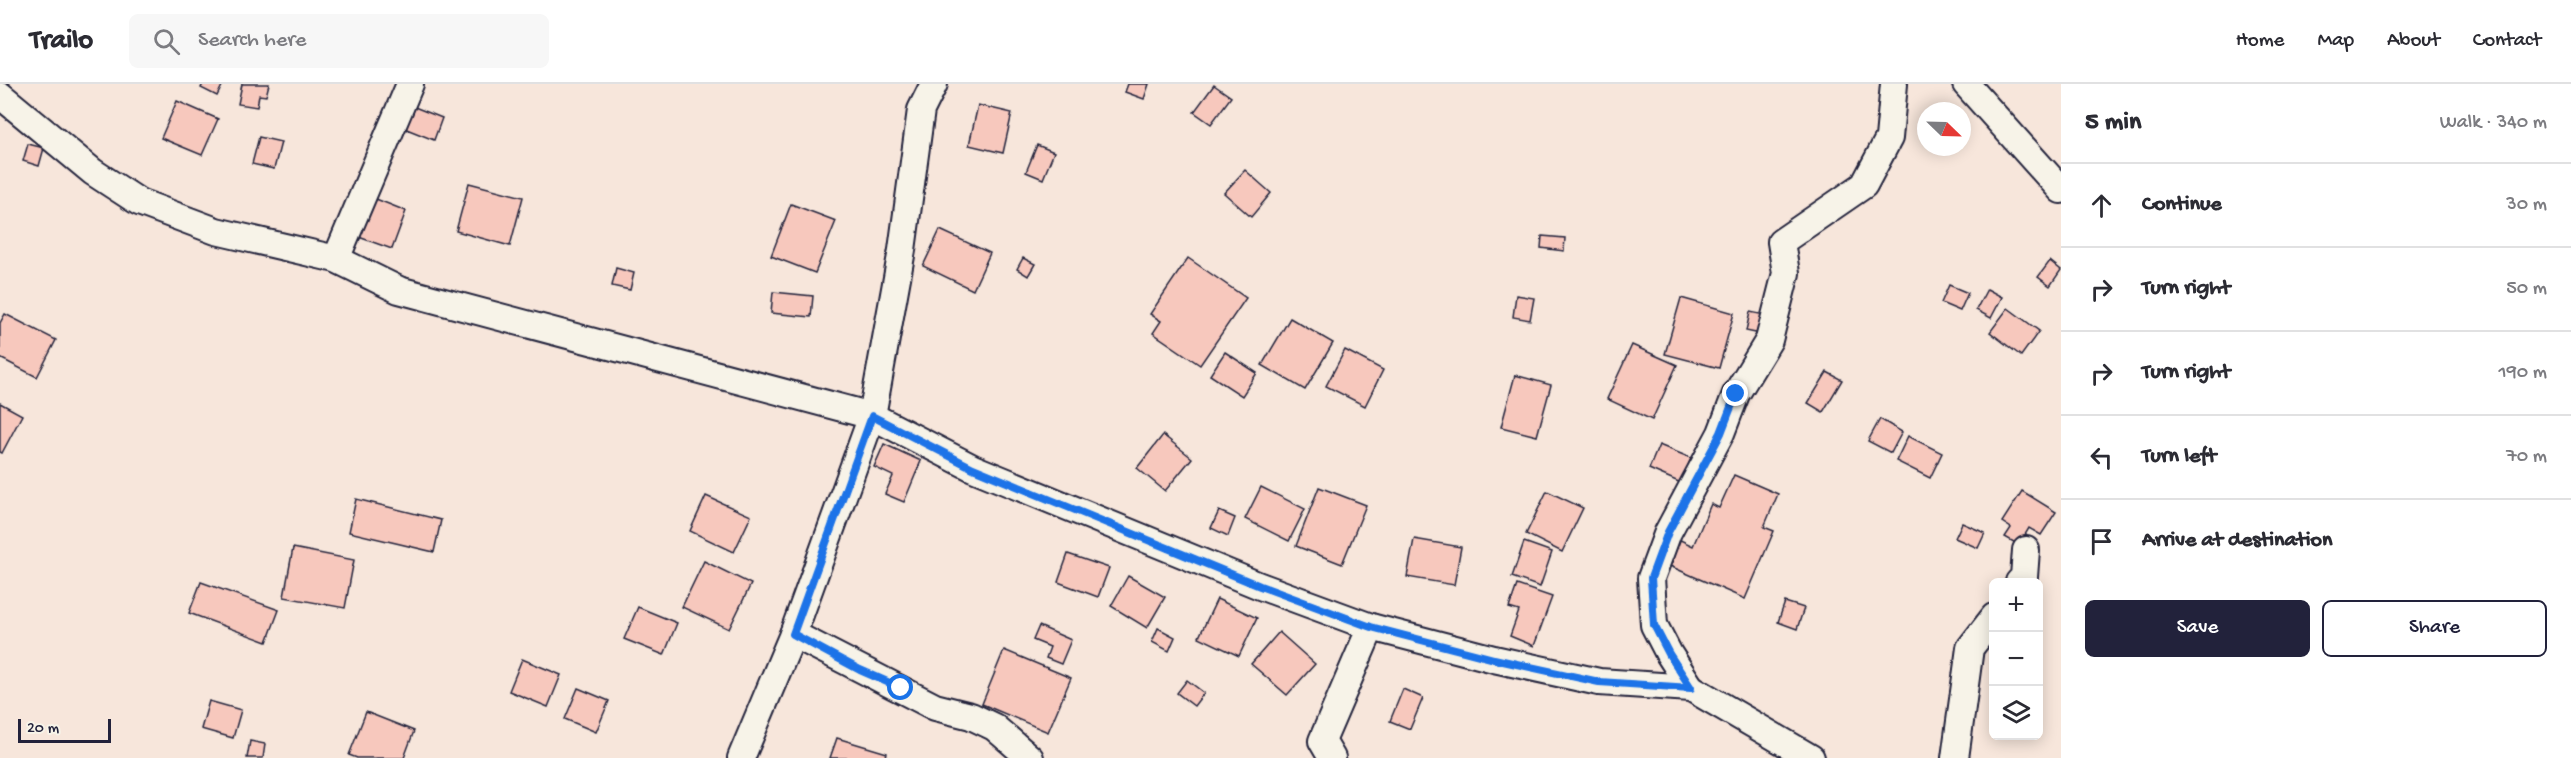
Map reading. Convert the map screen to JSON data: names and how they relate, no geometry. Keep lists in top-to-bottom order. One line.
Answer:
{"scale_bar":"20 m","north":"bottom right","page":{"header":"Trailo","search":"Search here","nav":["Home","Map","About","Contact"],"heading":["5 min","Walk · 340 m"],"list":[["Continue","30 m"],["Turn right","50 m"],["Turn right","190 m"],["Turn left","70 m"],"Arrive at destination"],"map_buttons":["+","−"],"buttons":["Save","Share"],"scale":"20 m"}}
